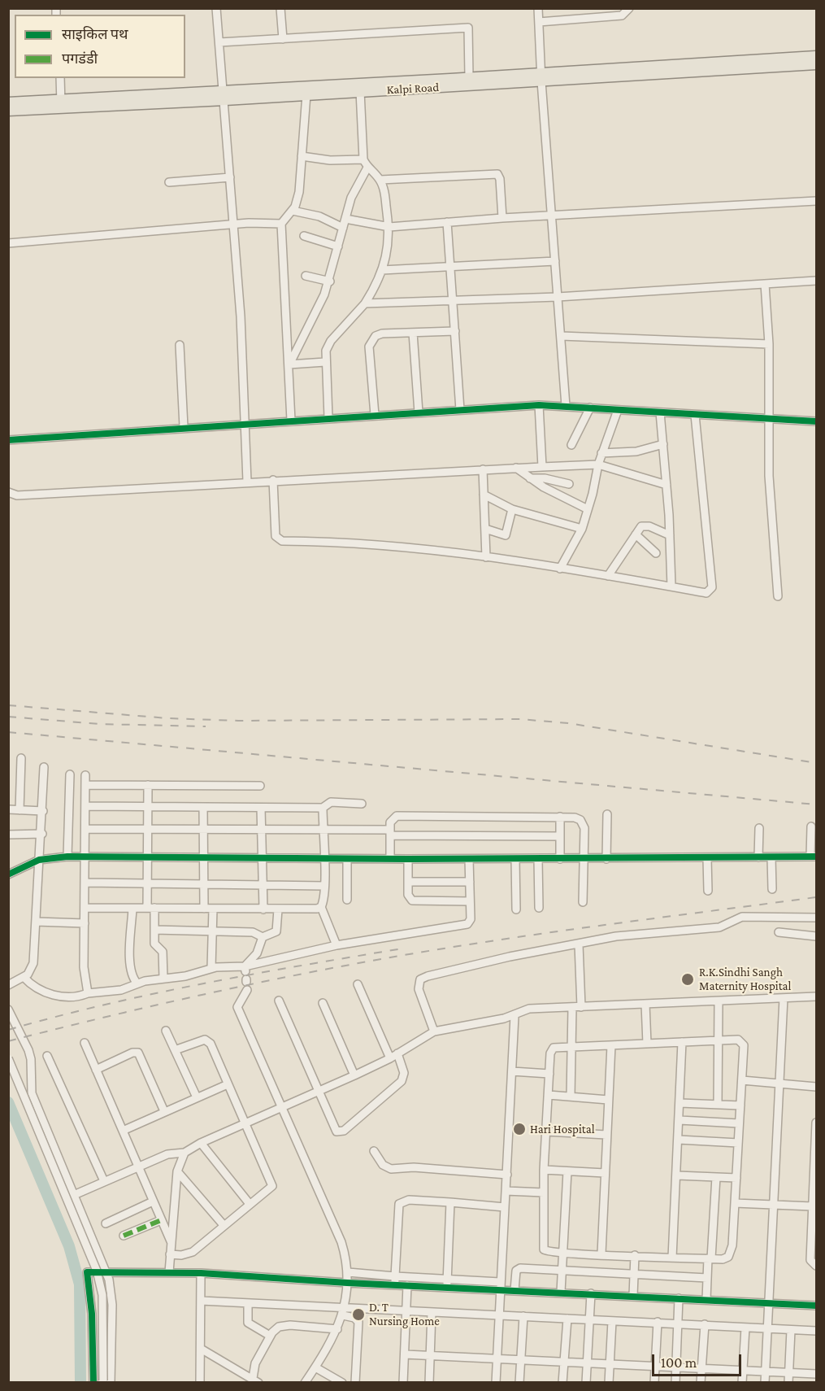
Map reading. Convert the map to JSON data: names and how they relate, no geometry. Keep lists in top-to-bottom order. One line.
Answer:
{"streets":{"main road":["Kalpi Road"]},"places":["R.K.Sindhi Sangh Maternity Hospital","Hari Hospital","D. T Nursing Home"],"legend":["साइकिल पथ","पगडंडी"],"scale_bar":"100 m"}
